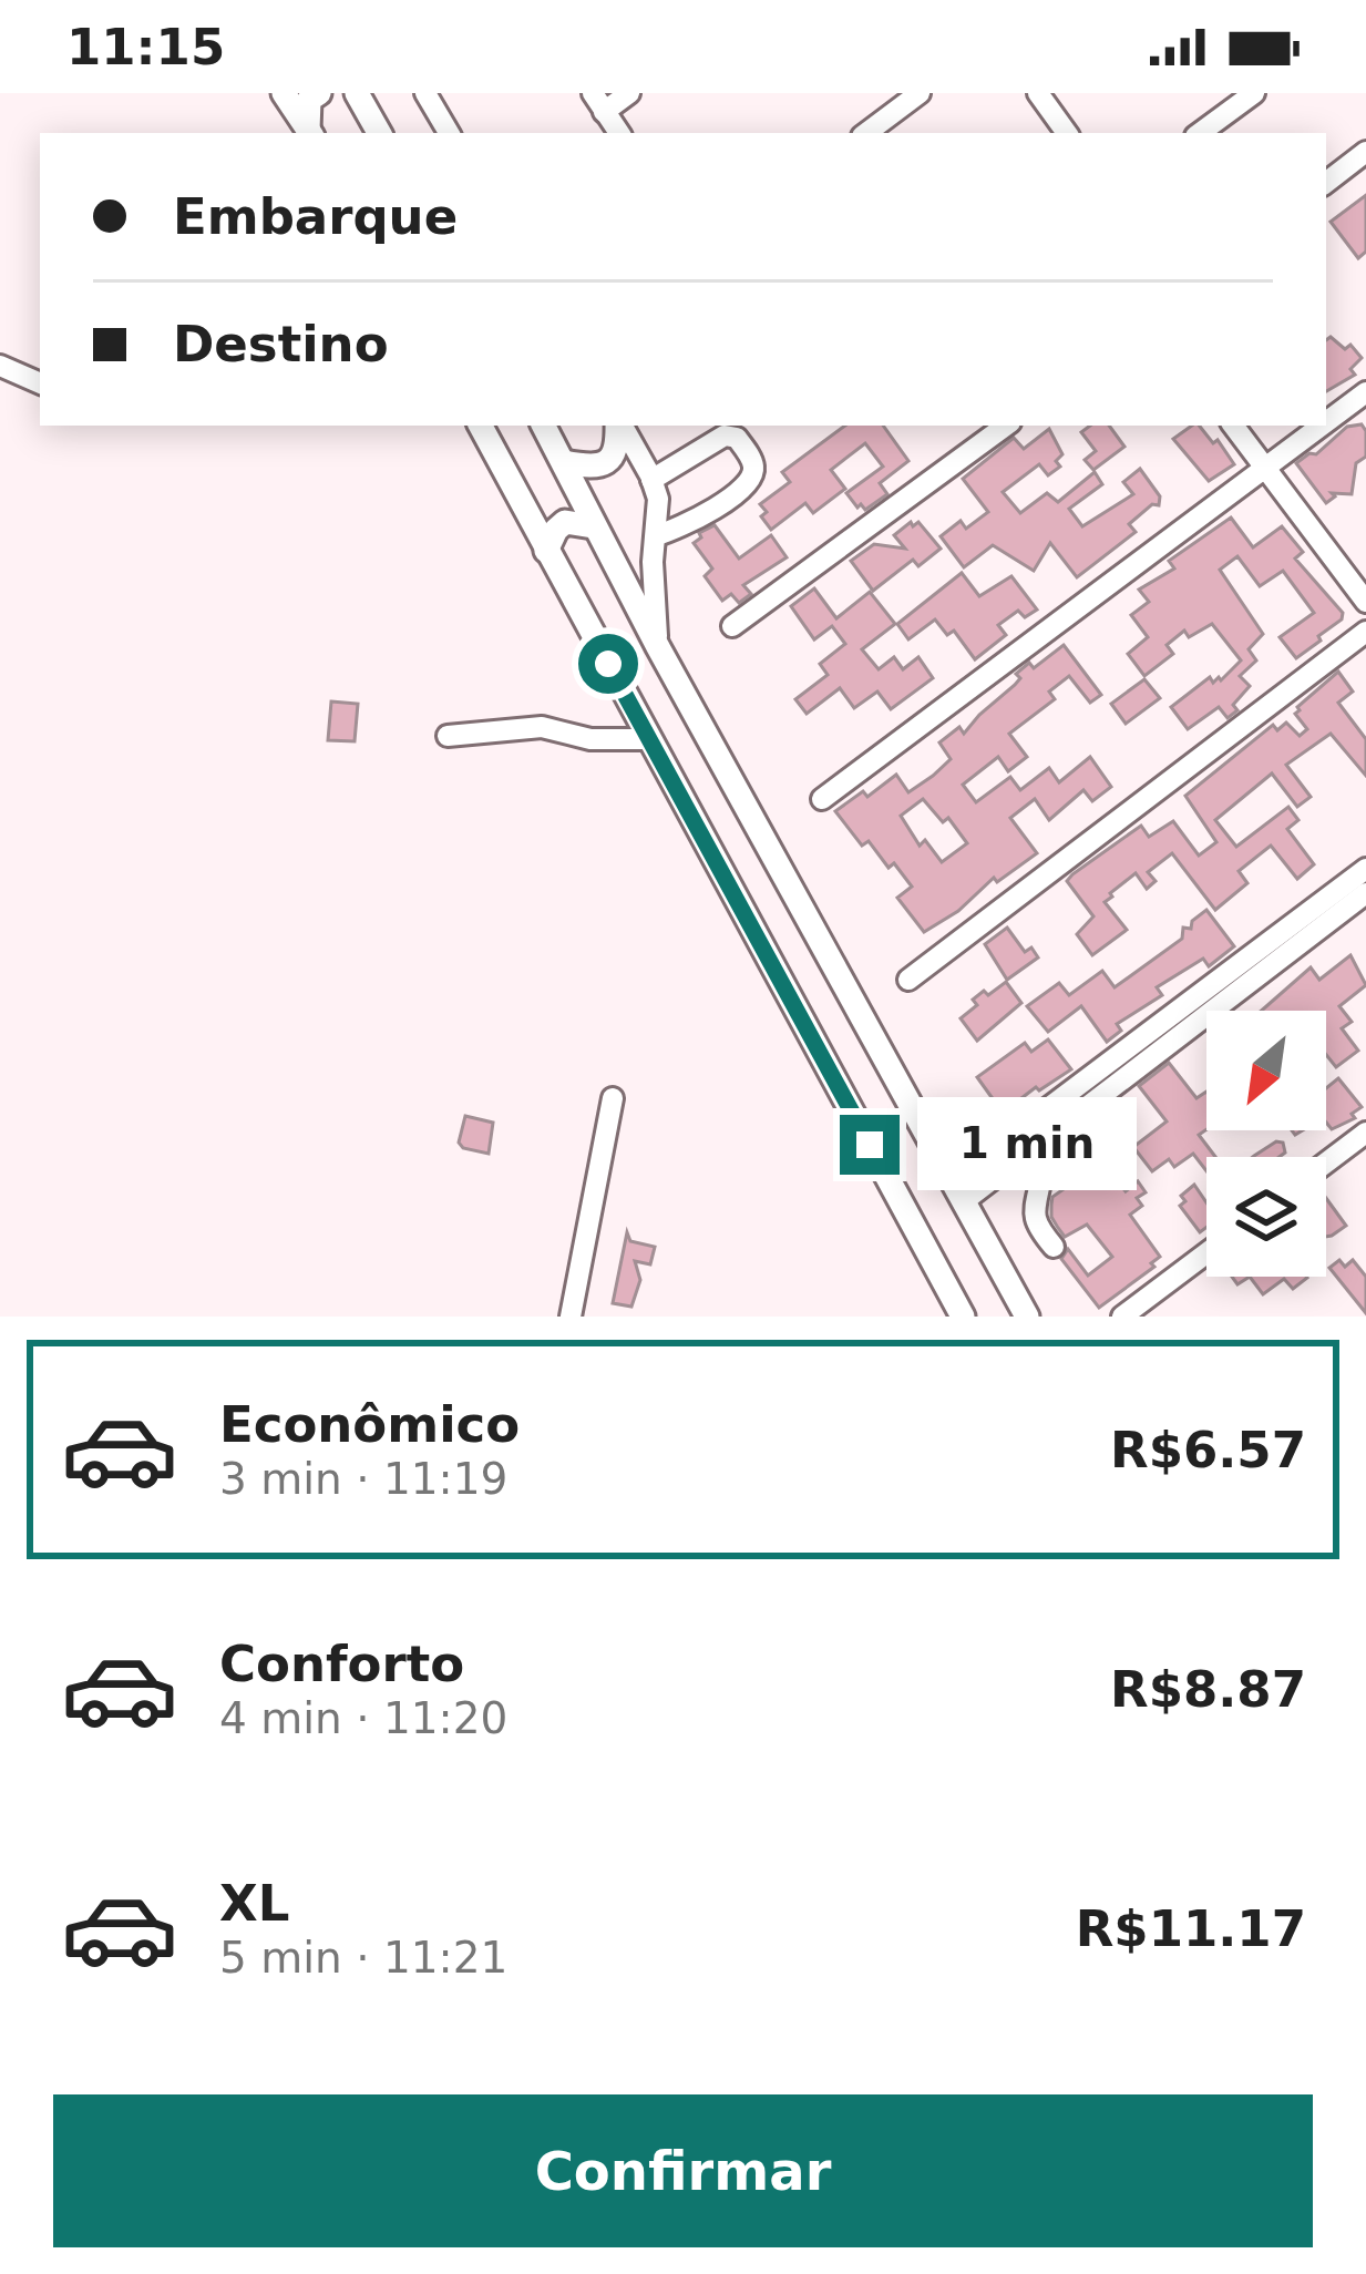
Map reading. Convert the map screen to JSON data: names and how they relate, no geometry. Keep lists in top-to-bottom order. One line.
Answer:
{"north":"bottom left","page":{"status":"11:15","banner":["Embarque","Destino"],"bubble":"1 min","list":[{"name":"Econômico","note":"3 min · 11:19","value":"R$6.57"},{"name":"Conforto","note":"4 min · 11:20","value":"R$8.87"},{"name":"XL","note":"5 min · 11:21","value":"R$11.17"}],"buttons":"Confirmar"}}
